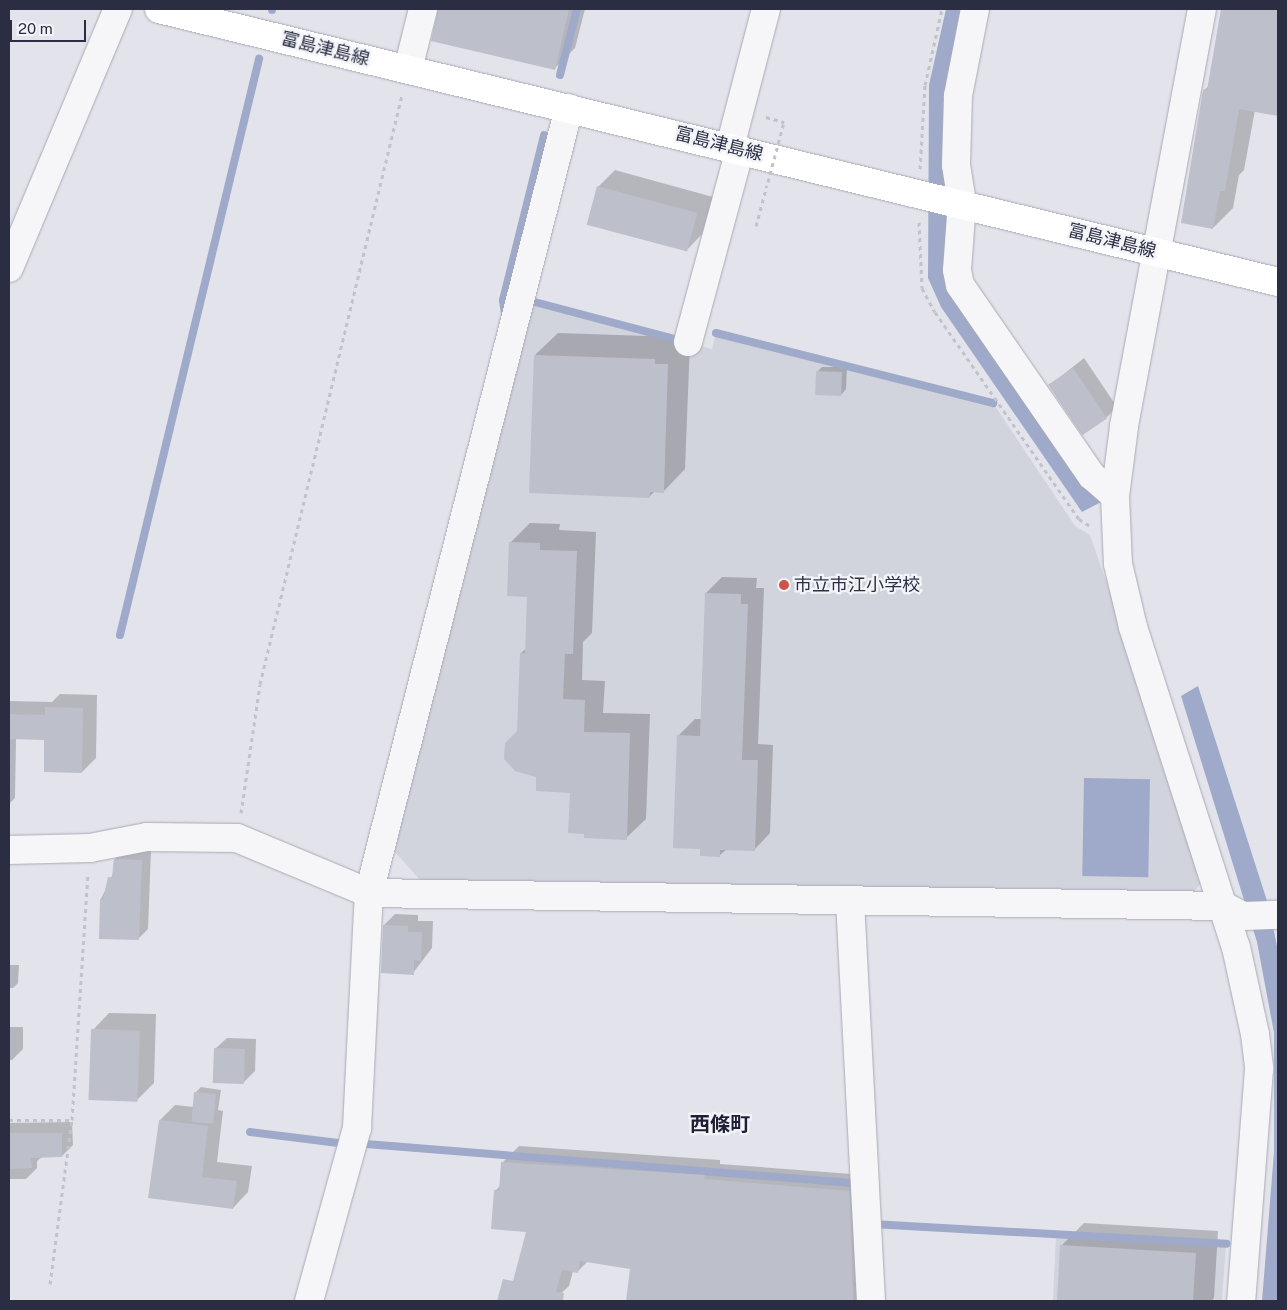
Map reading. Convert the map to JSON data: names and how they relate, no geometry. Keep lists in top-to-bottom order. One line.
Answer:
{"streets":{"main road":["富島津島線"]},"districts":["西條町"],"places":["市立市江小学校"],"scale_bar":"20 m"}
